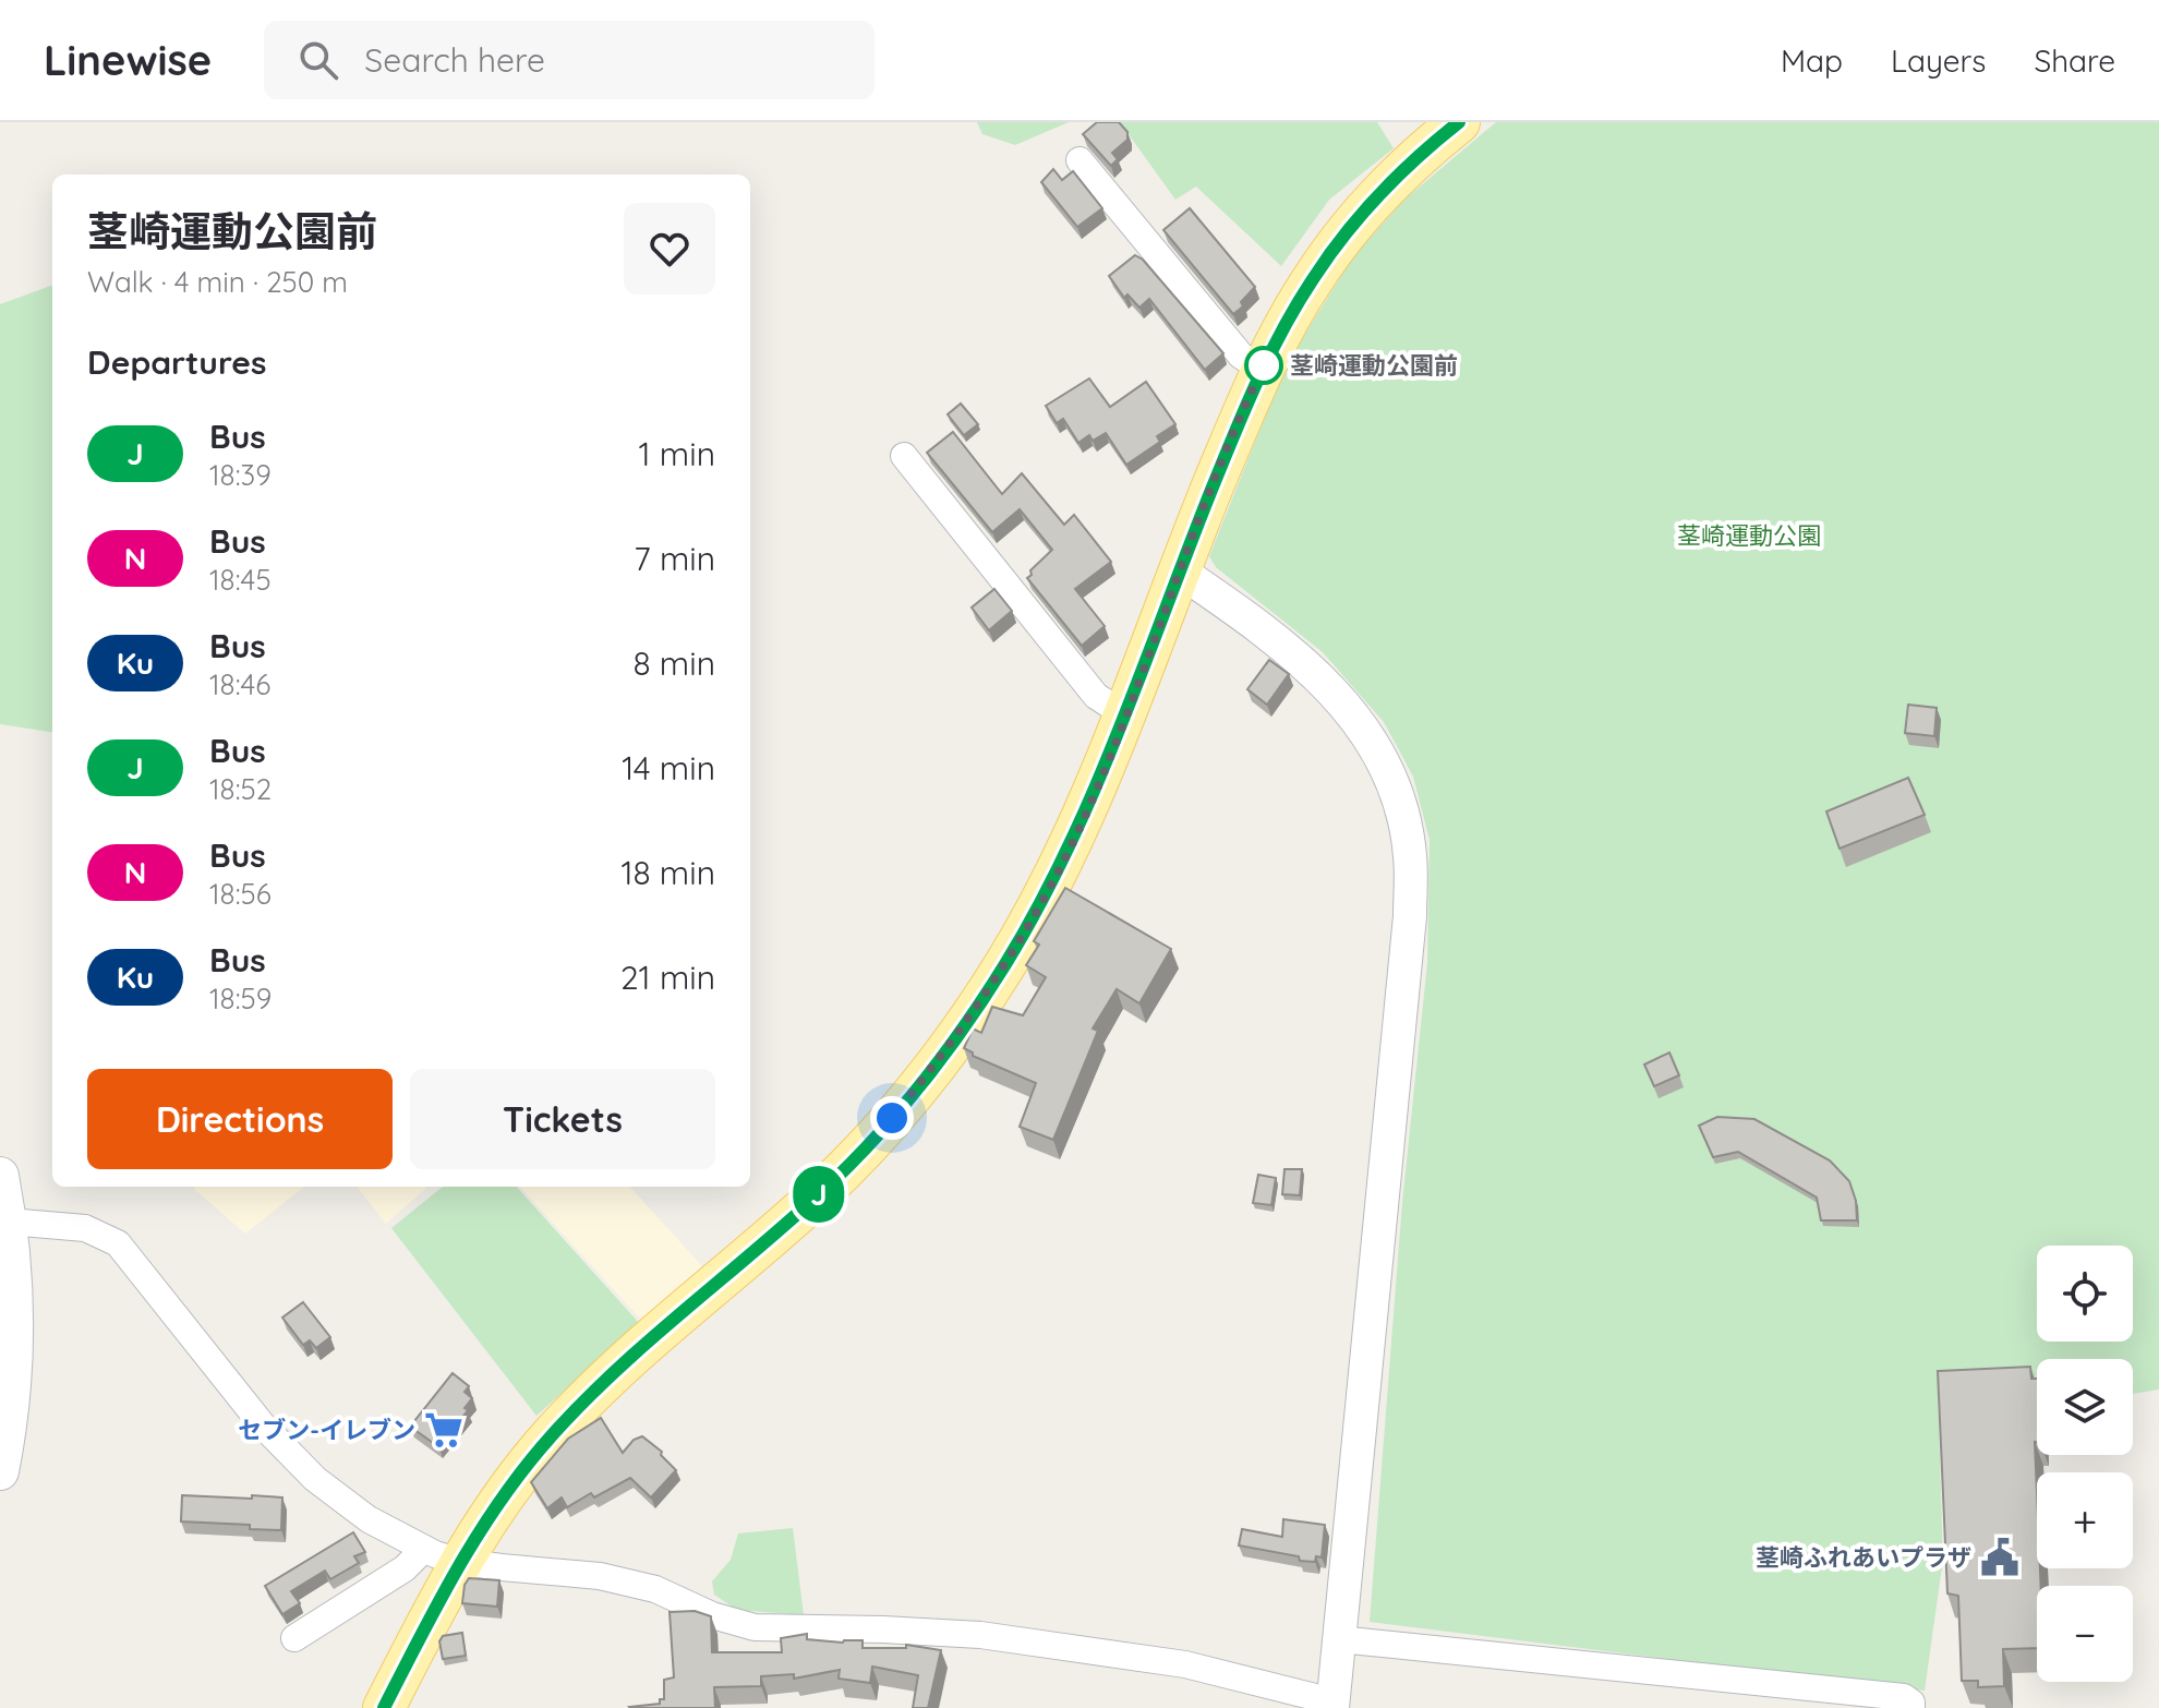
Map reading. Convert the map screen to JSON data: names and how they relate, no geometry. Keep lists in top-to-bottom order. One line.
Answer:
{"parks":["茎崎運動公園"],"places":{"other":["茎崎運動公園前"],"supermarket":["セブン-イレブン"],"public building":["茎崎ふれあいプラザ"]},"lines":["bus line J"],"page":{"header":"Linewise","search":"Search here","nav":["Map","Layers","Share"],"on_map":"J","heading":[["茎崎運動公園前","Walk · 4 min · 250 m"],"Departures"],"list":[{"mark":"J","name":"Bus","note":"18:39","value":"1 min"},{"mark":"N","name":"Bus","note":"18:45","value":"7 min"},{"mark":"Ku","name":"Bus","note":"18:46","value":"8 min"},{"mark":"J","name":"Bus","note":"18:52","value":"14 min"},{"mark":"N","name":"Bus","note":"18:56","value":"18 min"},{"mark":"Ku","name":"Bus","note":"18:59","value":"21 min"}],"buttons":["Directions","Tickets"],"map_buttons":["+","−"]}}
